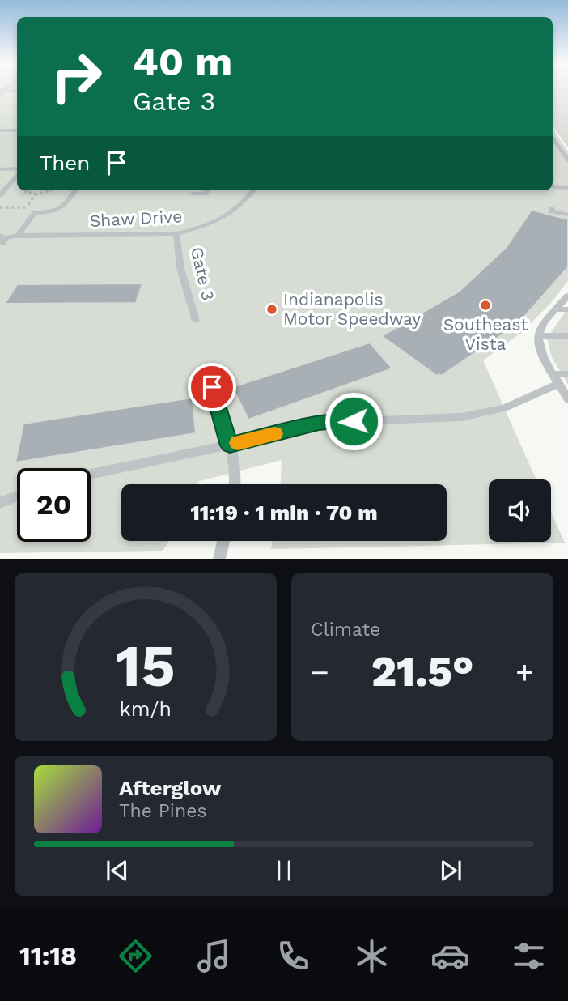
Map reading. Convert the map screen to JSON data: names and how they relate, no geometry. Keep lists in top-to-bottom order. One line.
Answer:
{"streets":{"lane":["Shaw Drive","Gate 3"]},"crossings":[["Shaw Drive","Gate 3"]],"places":["Southeast Vista","Indianapolis Motor Speedway"],"page":{"turn":["40 m","Gate 3"],"then":"Then","limit":"20","trip":"11:19 · 1 min · 70 m","tile":"Climate","heat":["−","21.5°","+"],"song":["Afterglow","The Pines"],"tabs":"11:18","gauge":["15","km/h"]}}
